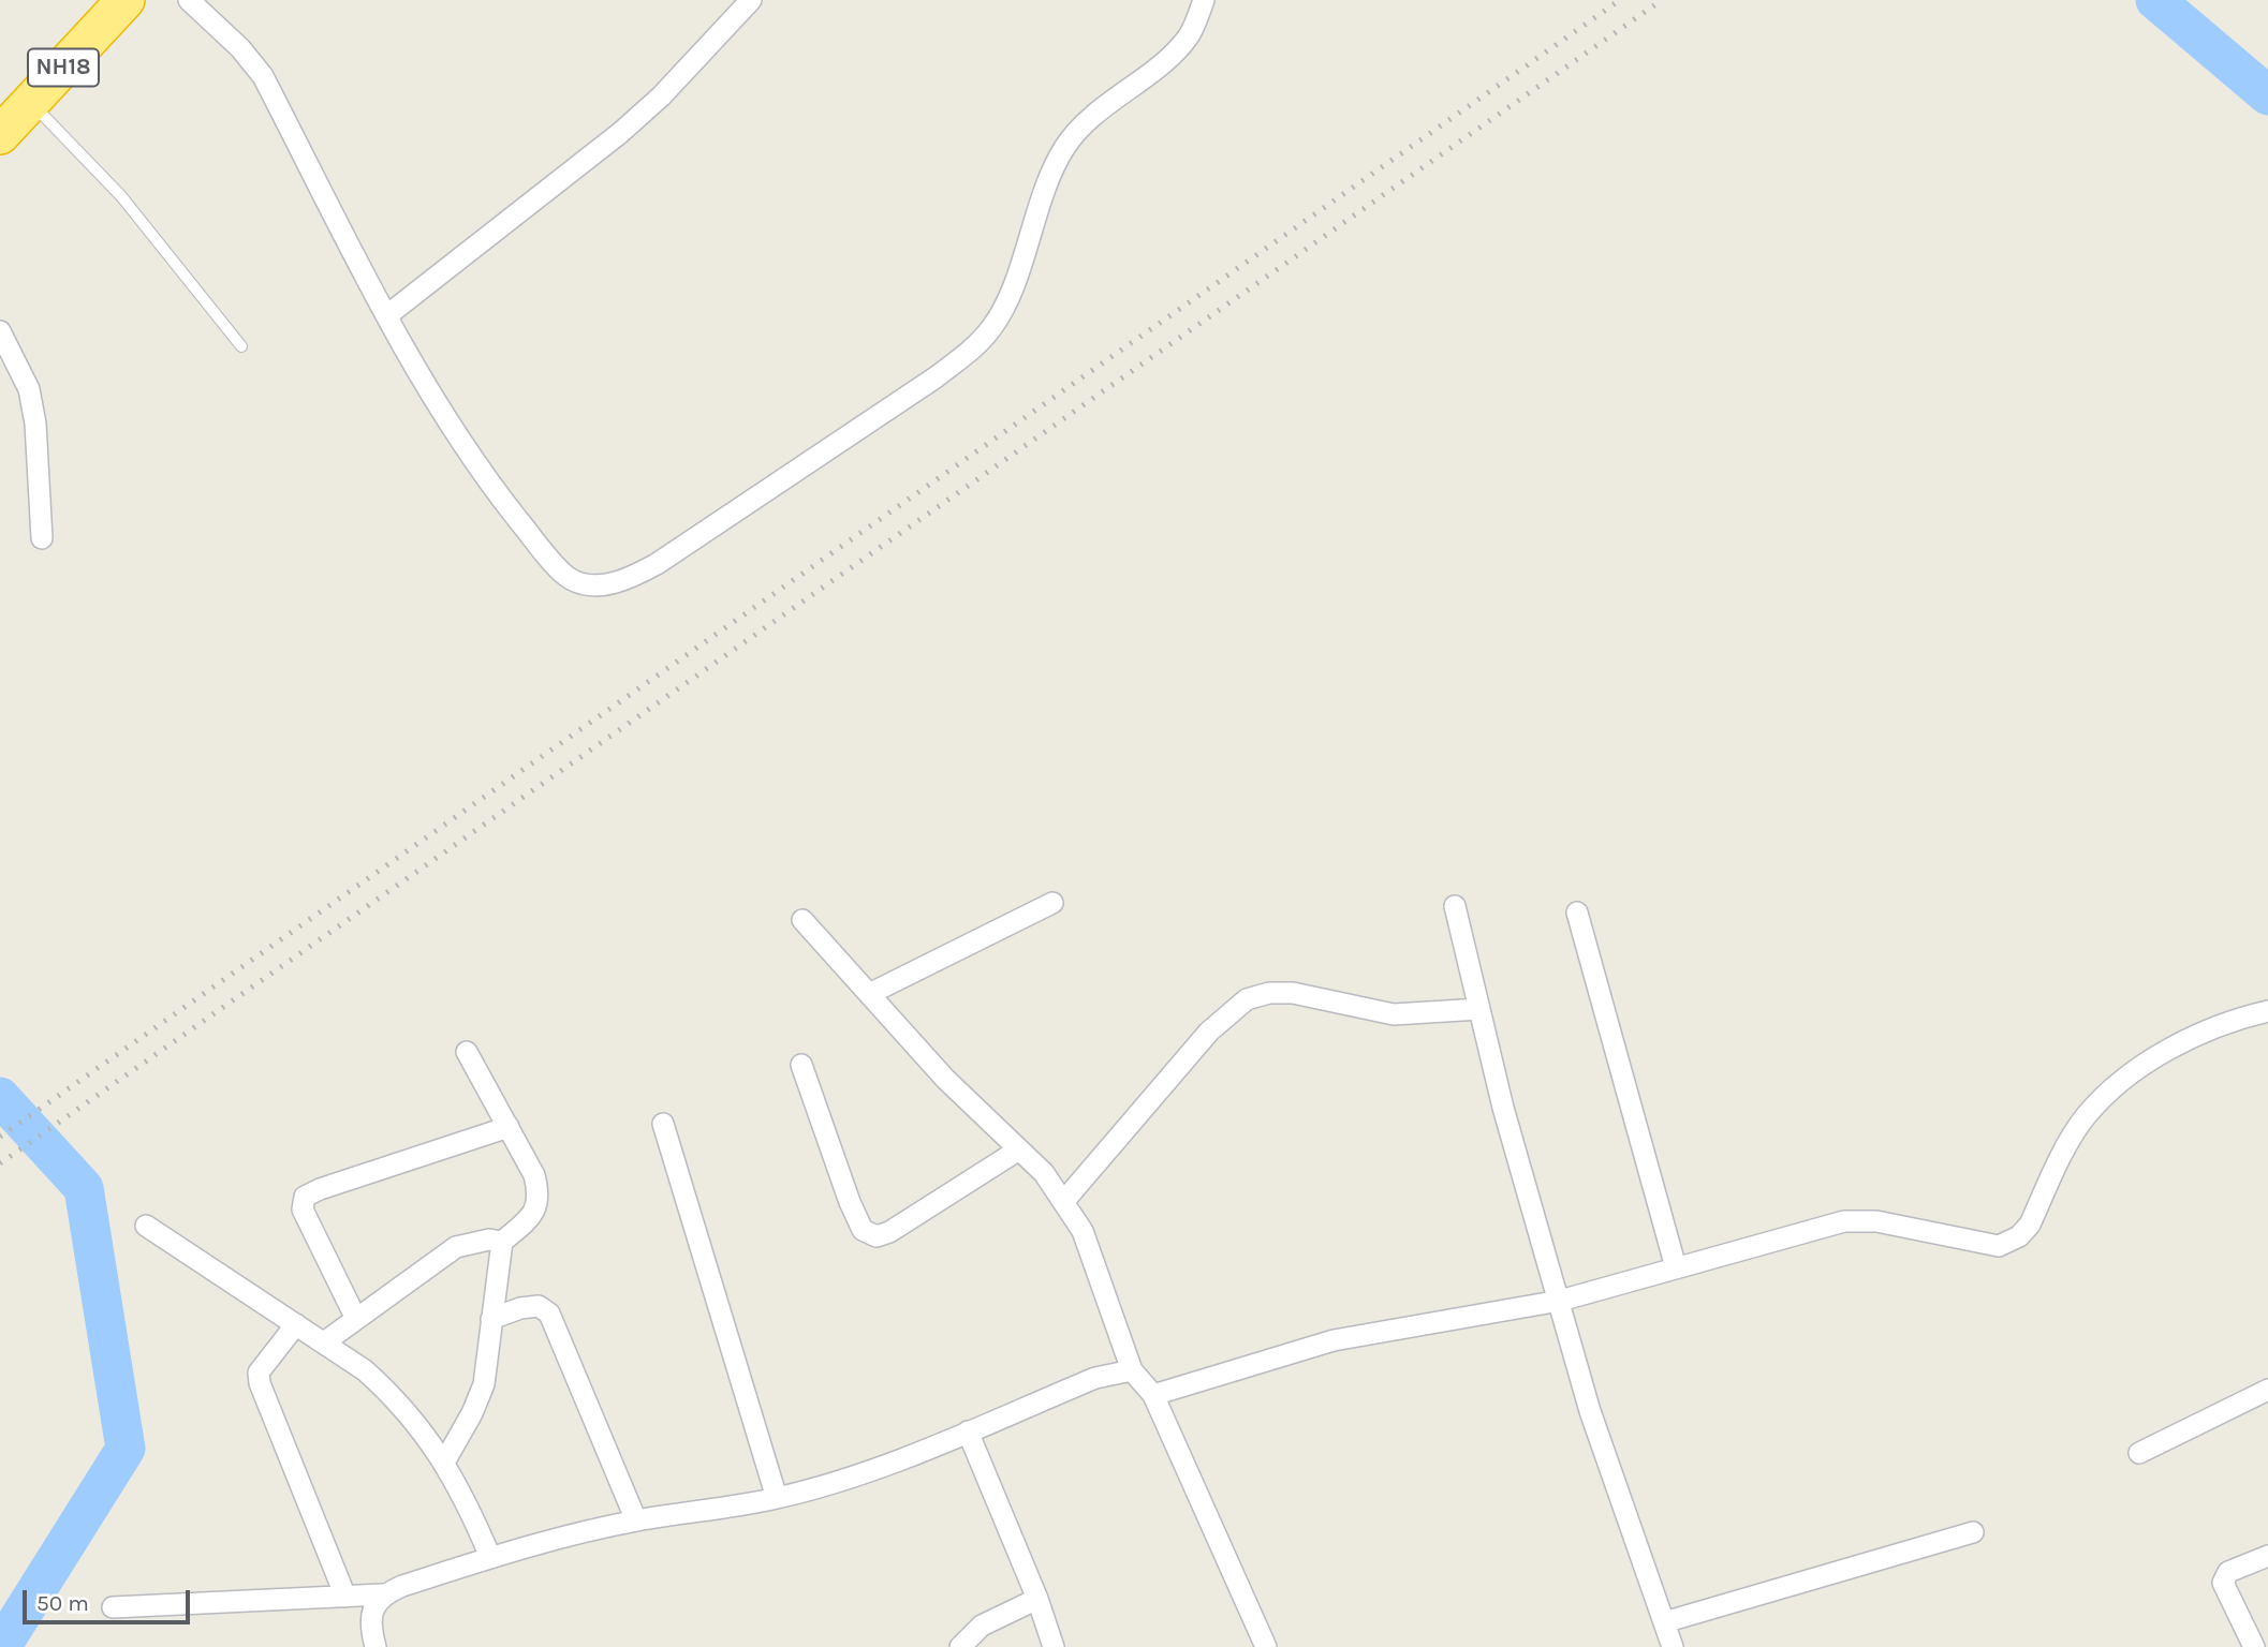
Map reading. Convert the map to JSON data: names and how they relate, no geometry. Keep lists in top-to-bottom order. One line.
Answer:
{"streets":{"highway":["NH18"]},"scale_bar":"50 m"}
